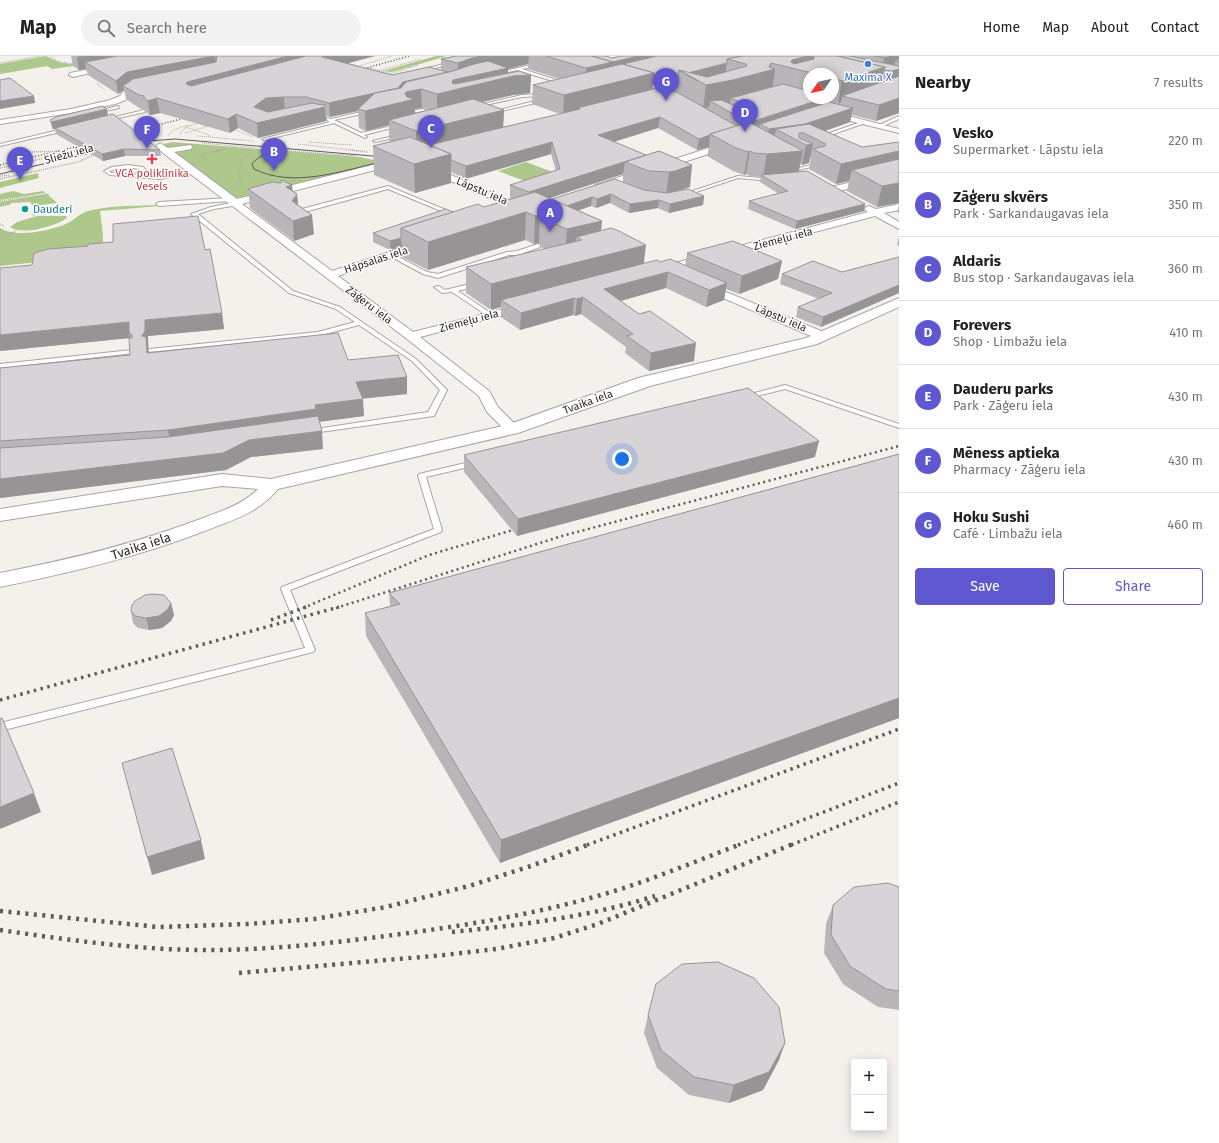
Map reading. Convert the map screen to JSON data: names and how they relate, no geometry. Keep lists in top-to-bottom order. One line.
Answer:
{"streets":{"main road":["Tvaika iela"],"street":["Lāpstu iela","Ziemeļu iela","Hāpsalas iela","Zāģeru iela"],"path":["Sliežu iela"]},"crossings":[["Lāpstu iela","Tvaika iela"],["Ziemeļu iela","Zāģeru iela"],["Hāpsalas iela","Zāģeru iela"],["Zāģeru iela","Tvaika iela"]],"places":{"other":["Maxima X","Dauderi"],"health":["VCA poliklīnika Vesels"]},"north":"bottom left","page":{"header":"Map","search":"Search here","nav":["Home","Map","About","Contact"],"heading":["Nearby","7 results"],"pins":["G","D","C","F","B","E","A"],"list":[{"mark":"A","name":"Vesko","note":"Supermarket · Lāpstu iela","value":"220 m"},{"mark":"B","name":"Zāģeru skvērs","note":"Park · Sarkandaugavas iela","value":"350 m"},{"mark":"C","name":"Aldaris","note":"Bus stop · Sarkandaugavas iela","value":"360 m"},{"mark":"D","name":"Forevers","note":"Shop · Limbažu iela","value":"410 m"},{"mark":"E","name":"Dauderu parks","note":"Park · Zāģeru iela","value":"430 m"},{"mark":"F","name":"Mēness aptieka","note":"Pharmacy · Zāģeru iela","value":"430 m"},{"mark":"G","name":"Hoku Sushi","note":"Café · Limbažu iela","value":"460 m"}],"buttons":["Save","Share"],"map_buttons":["+","−"]}}
